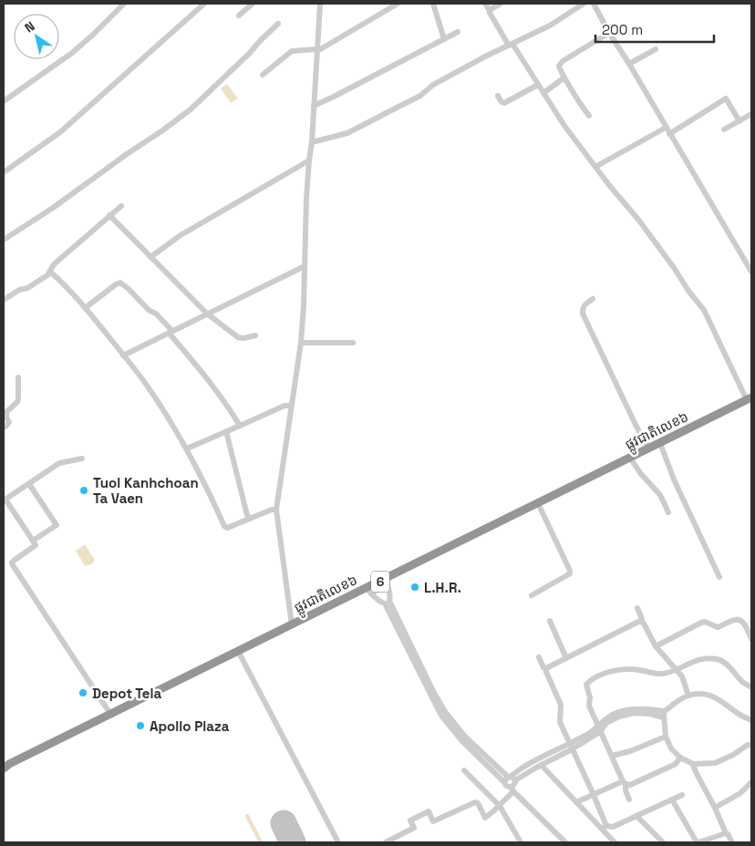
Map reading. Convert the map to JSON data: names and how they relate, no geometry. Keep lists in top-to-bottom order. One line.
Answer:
{"streets":{"highway":["ផ្លូវជាតិលេខ៦","6"]},"places":["Tuol Kanhchoan Ta Vaen","L.H.R.","Depot Tela","Apollo Plaza"],"scale_bar":"200 m","north":"top left"}
